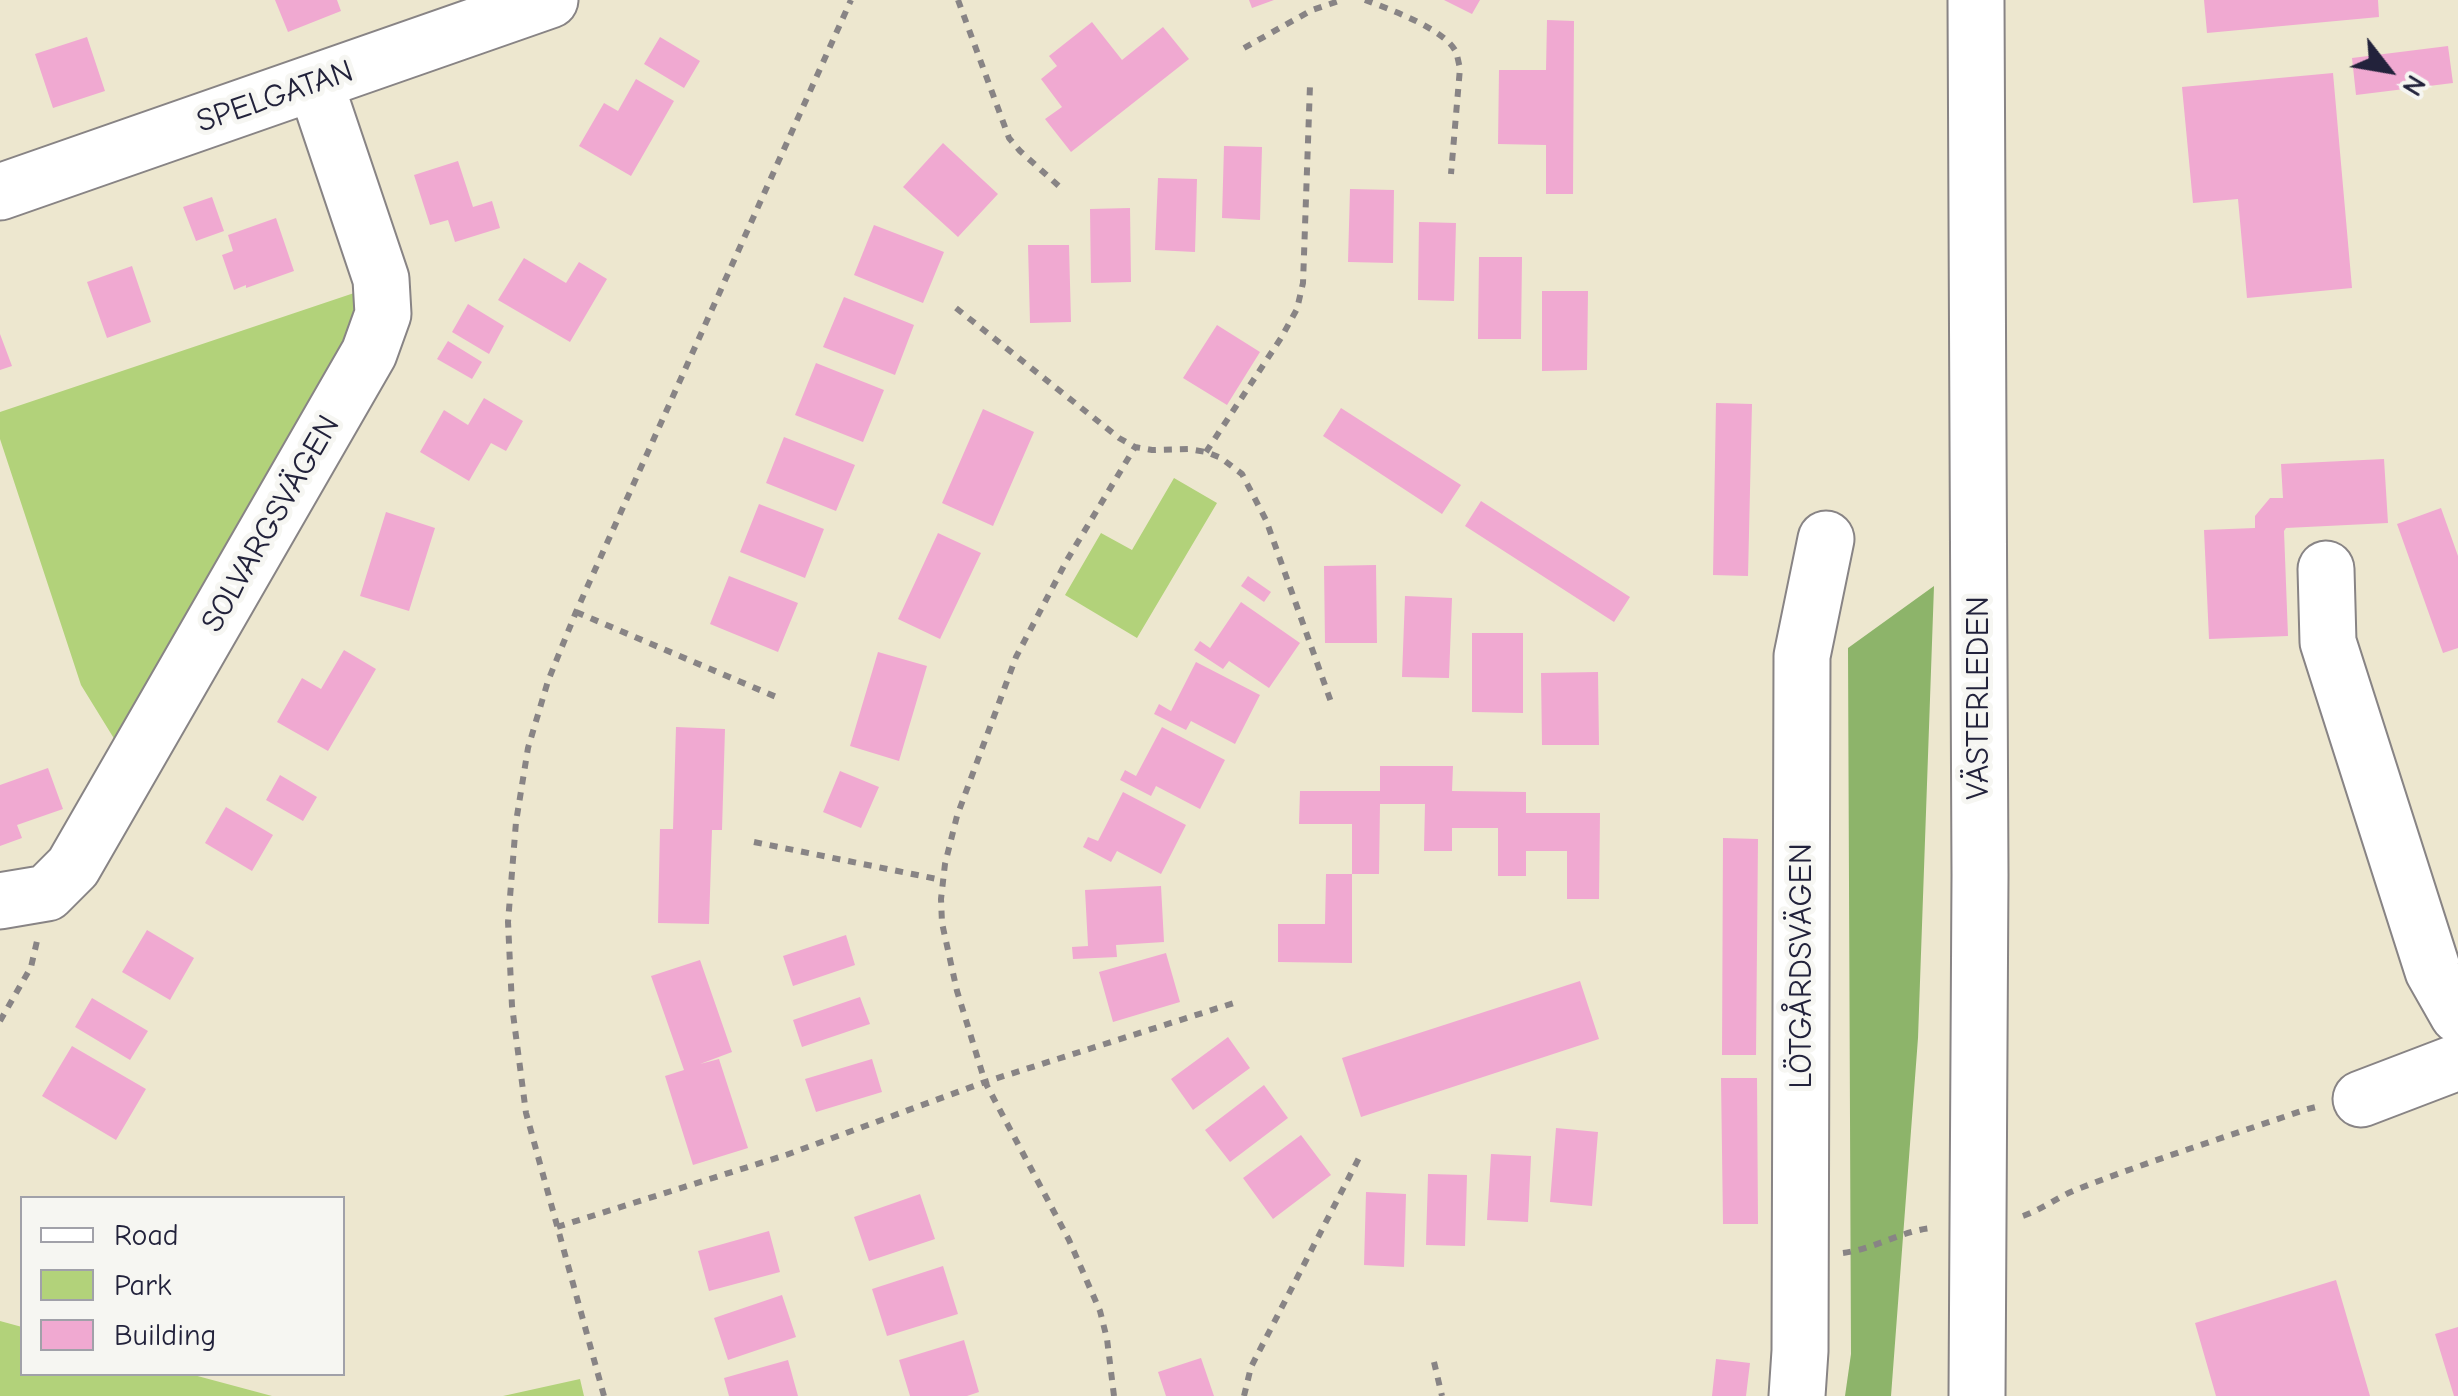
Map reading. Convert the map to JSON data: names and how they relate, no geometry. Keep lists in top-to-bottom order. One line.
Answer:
{"streets":{"street":["SPELGATAN","SOLVARGSVÄGEN","VÄSTERLEDEN","LÖTGÅRDSVÄGEN"]},"crossings":[["SPELGATAN","SOLVARGSVÄGEN"]],"legend":["Road","Park","Building"],"north":"bottom right"}
